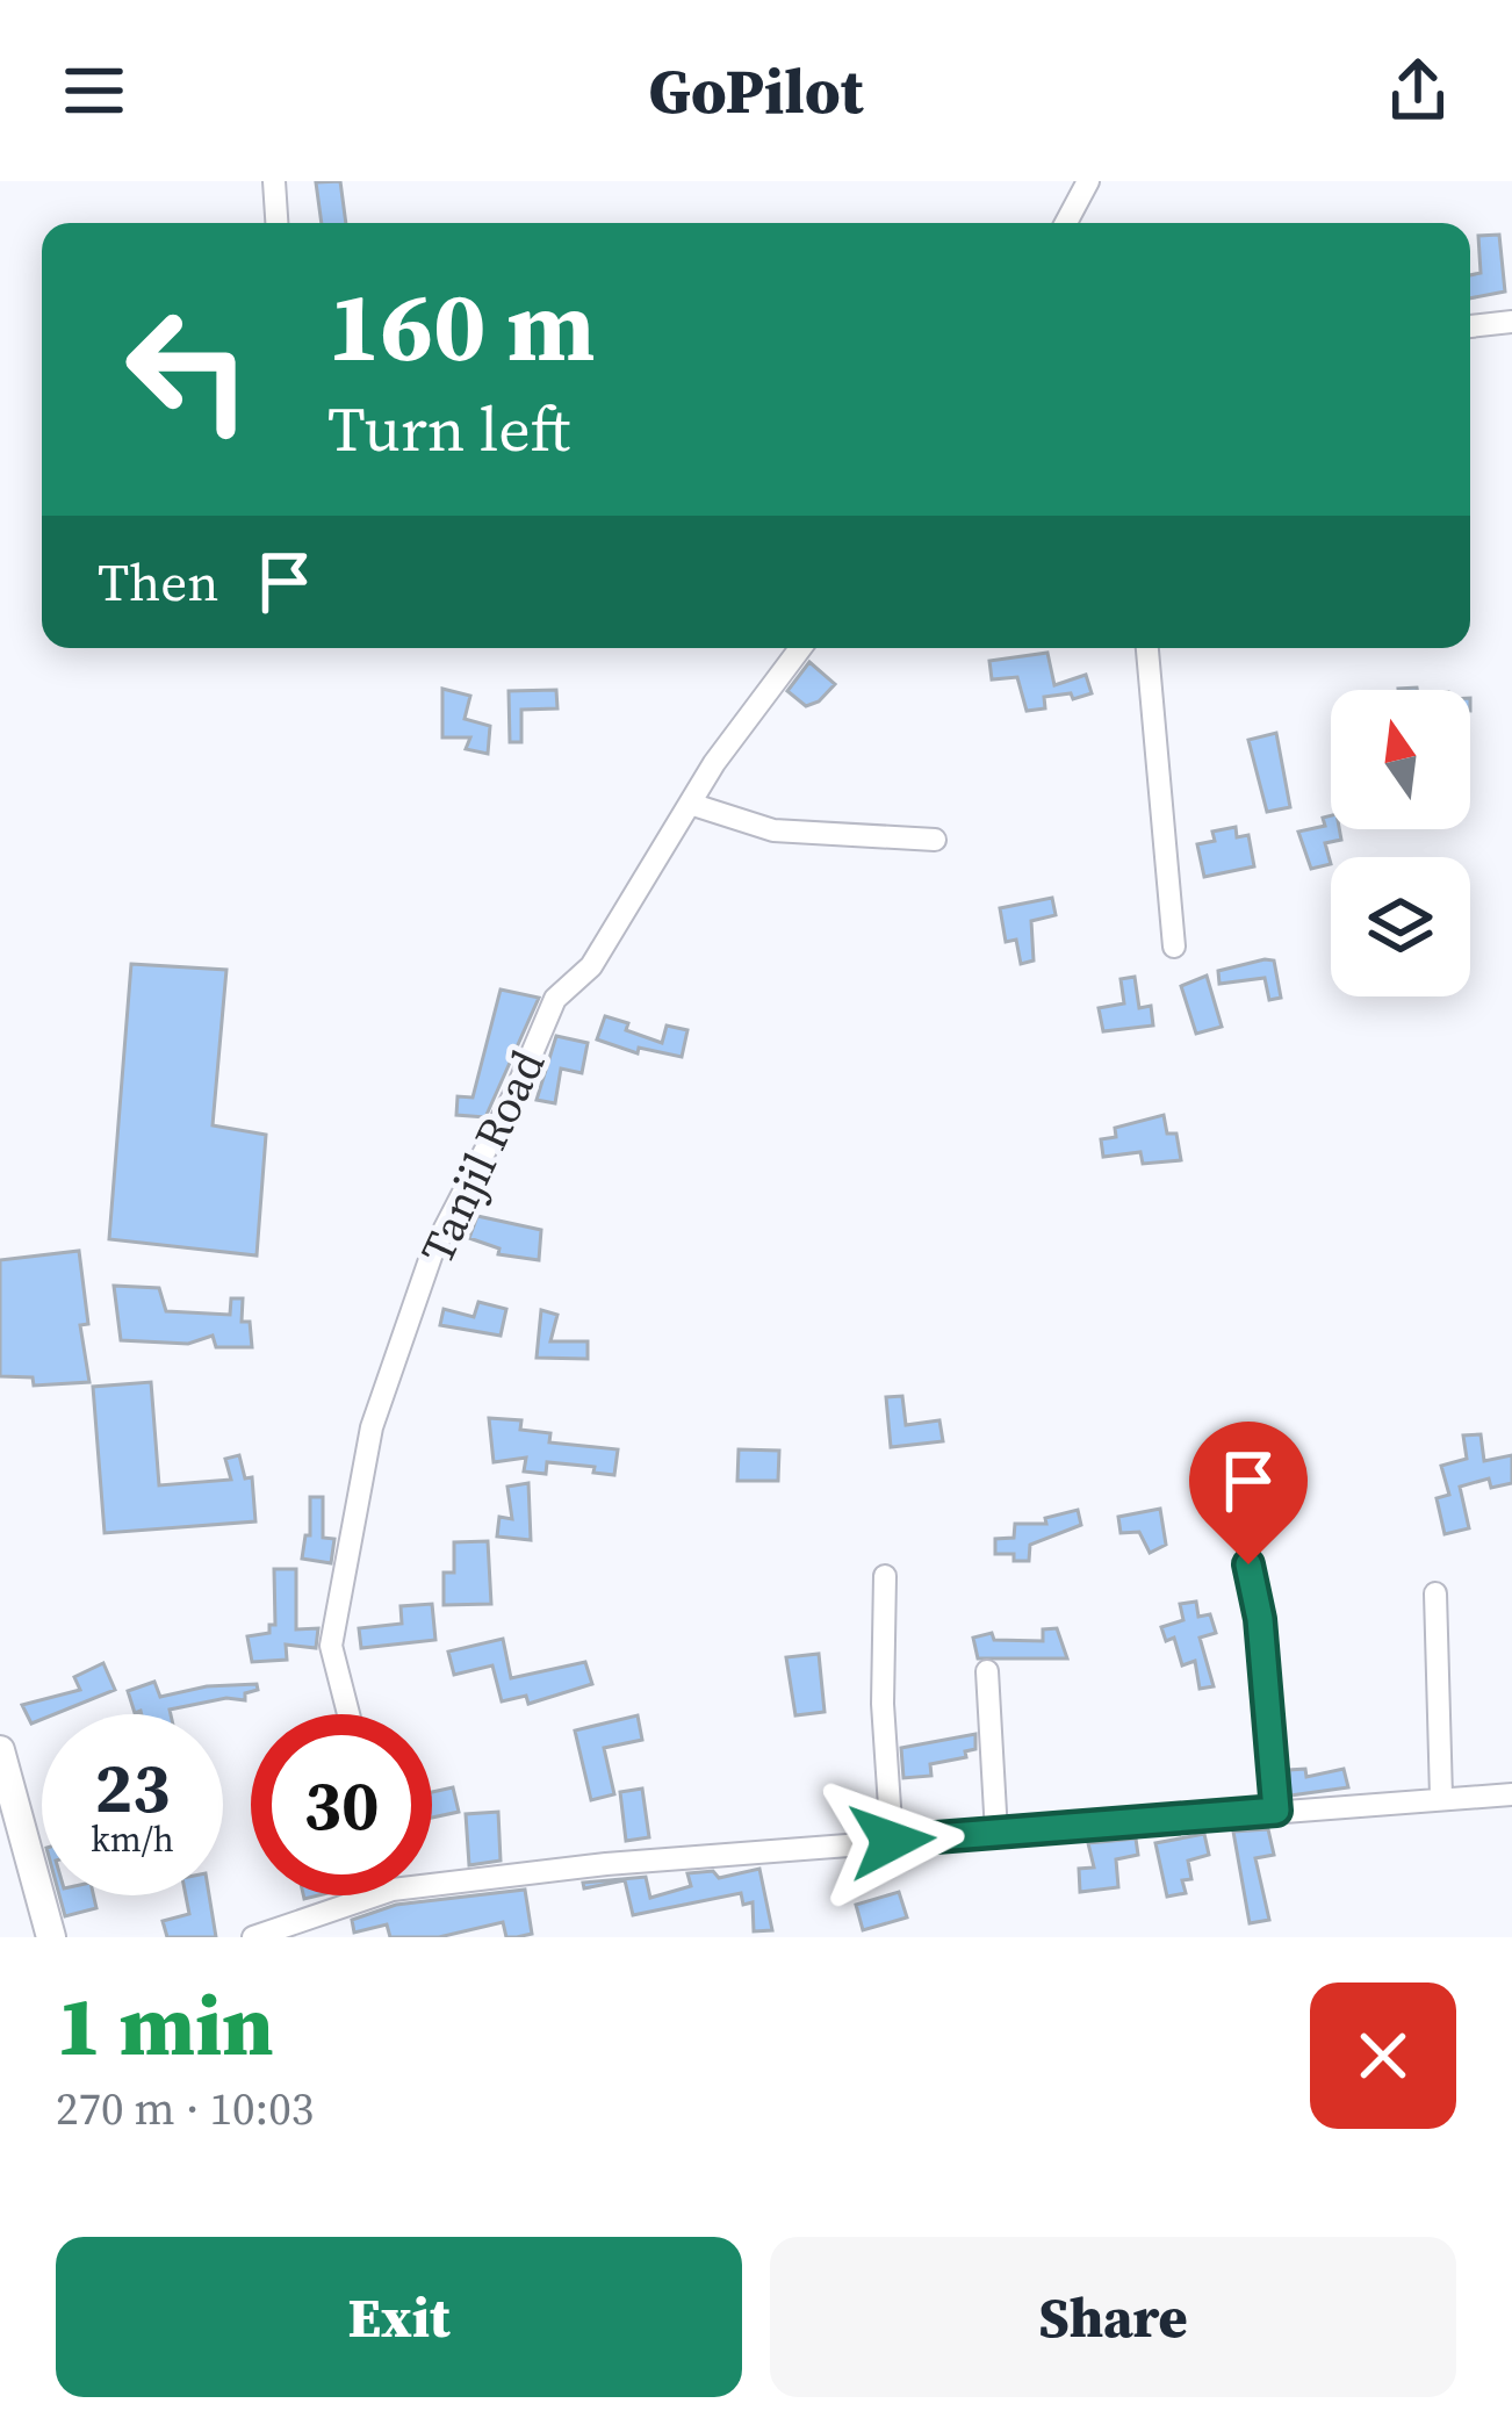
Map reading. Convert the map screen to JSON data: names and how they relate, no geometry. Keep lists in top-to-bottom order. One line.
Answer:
{"streets":{"street":["Tanjil Road"]},"north":"top","page":{"header":"GoPilot","turn":["160 m","Turn left"],"then":"Then","speed":"23 km/h","limit":"30","heading":["1 min","270 m · 10:03"],"buttons":["Exit","Share"]}}
